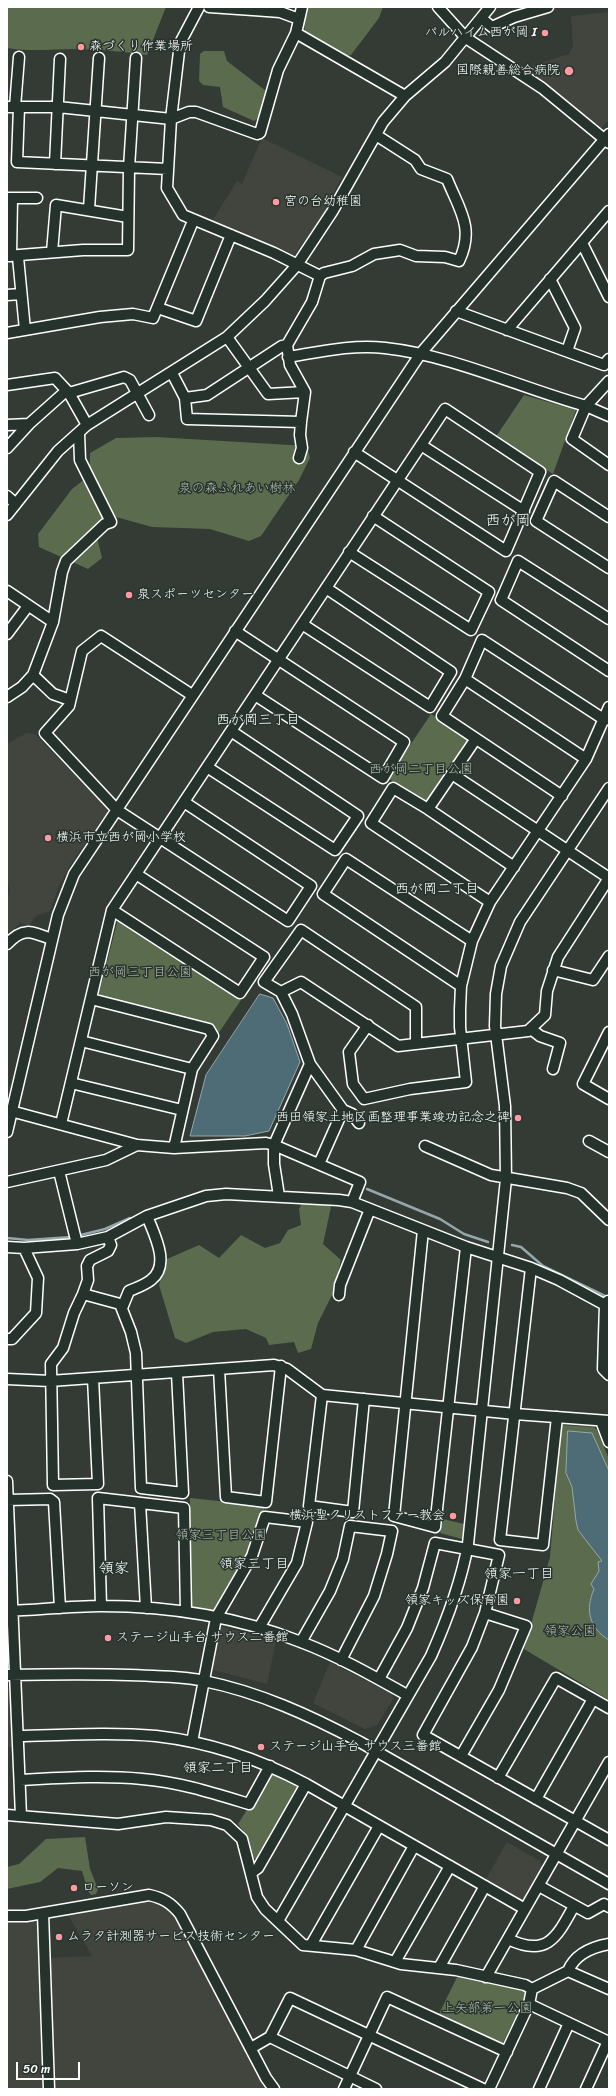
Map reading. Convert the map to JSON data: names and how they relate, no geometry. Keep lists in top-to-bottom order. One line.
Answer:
{"districts":["西が岡","西が岡三丁目","西が岡二丁目","領家三丁目","領家","領家一丁目","領家二丁目"],"parks":["泉の森ふれあい樹林","西が岡二丁目公園","西が岡三丁目公園","領家三丁目公園","領家公園","上矢部第一公園"],"places":["パルハイム西が岡 I","森づくり作業場所","国際親善総合病院","宮の台幼稚園","泉スポーツセンター","横浜市立西が岡小学校","西田領家土地区画整理事業竣功記念之碑","横浜聖クリストファー教会","領家キッズ保育園","ステージ山手台 サウス二番館","ステージ山手台 サウス三番館","ローソン","ムラタ計測器サービス技術センター"],"scale_bar":"50 m"}
